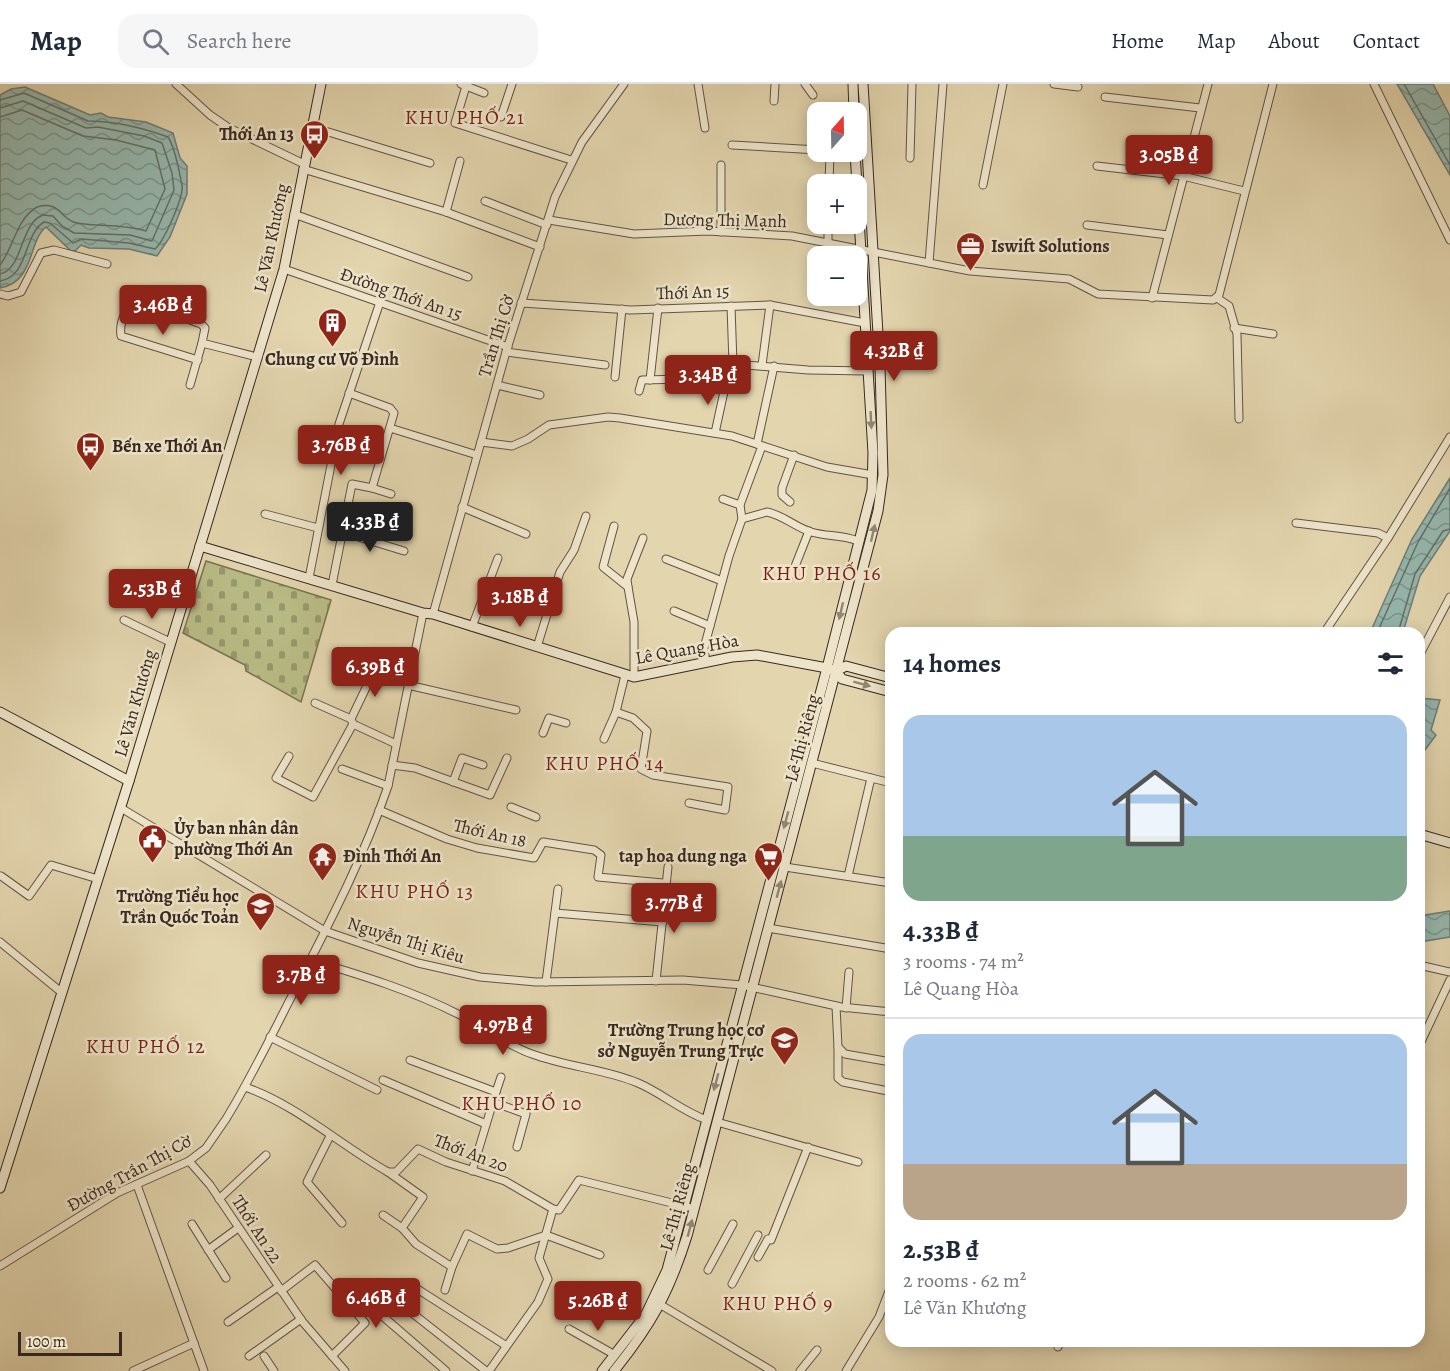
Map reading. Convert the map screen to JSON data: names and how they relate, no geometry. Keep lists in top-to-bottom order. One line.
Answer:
{"streets":{"street":["Dương Thị Mạnh","Lê Văn Khương","Thới An 15","Đường Thới An 15","Trần Thị Cờ","Lê Quang Hòa","Lê Thị Riêng","Thới An 18","Nguyễn Thị Kiêu","Thới An 20","Đường Trần Thị Cờ","Thới An 22"]},"crossings":[["Dương Thị Mạnh","Trần Thị Cờ"],["Dương Thị Mạnh","Lê Thị Riêng"],["Lê Văn Khương","Đường Thới An 15"],["Lê Văn Khương","Lê Quang Hòa"],["Lê Văn Khương","Nguyễn Thị Kiêu"],["Thới An 15","Trần Thị Cờ"],["Thới An 15","Lê Thị Riêng"],["Đường Thới An 15","Trần Thị Cờ"],["Trần Thị Cờ","Lê Quang Hòa"],["Trần Thị Cờ","Đường Trần Thị Cờ"],["Lê Quang Hòa","Lê Thị Riêng"],["Lê Quang Hòa","Đường Trần Thị Cờ"],["Lê Thị Riêng","Nguyễn Thị Kiêu"],["Thới An 18","Đường Trần Thị Cờ"],["Nguyễn Thị Kiêu","Đường Trần Thị Cờ"],["Đường Trần Thị Cờ","Thới An 22"]],"districts":["KHU PHỐ 21","KHU PHỐ 16","KHU PHỐ 14","KHU PHỐ 13","KHU PHỐ 12","KHU PHỐ 10","KHU PHỐ 9"],"places":{"bus stop":["Thới An 13","Bến xe Thới An"],"office":["Iswift Solutions"],"building":["Chung cư Võ Đình"],"public building":["Ủy ban nhân dân phường Thới An"],"temple":["Đình Thới An"],"supermarket":["tap hoa dung nga"],"school or university":["Trường Tiểu học Trần Quốc Toản","Trường Trung học cơ sở Nguyễn Trung Trực"]},"scale_bar":"100 m","north":"top","page":{"header":"Map","search":"Search here","nav":["Home","Map","About","Contact"],"map_buttons":["+","−"],"price":["3.05B ₫","3.46B ₫","4.32B ₫","3.34B ₫","3.76B ₫","4.33B ₫","2.53B ₫","3.18B ₫","6.39B ₫","3.77B ₫","3.7B ₫","4.97B ₫","6.46B ₫","5.26B ₫"],"heading":"14 homes","list":[{"name":"4.33B ₫","note":"3 rooms · 74 m² · Lê Quang Hòa"},{"name":"2.53B ₫","note":"2 rooms · 62 m² · Lê Văn Khương"}],"scale":"100 m"}}
